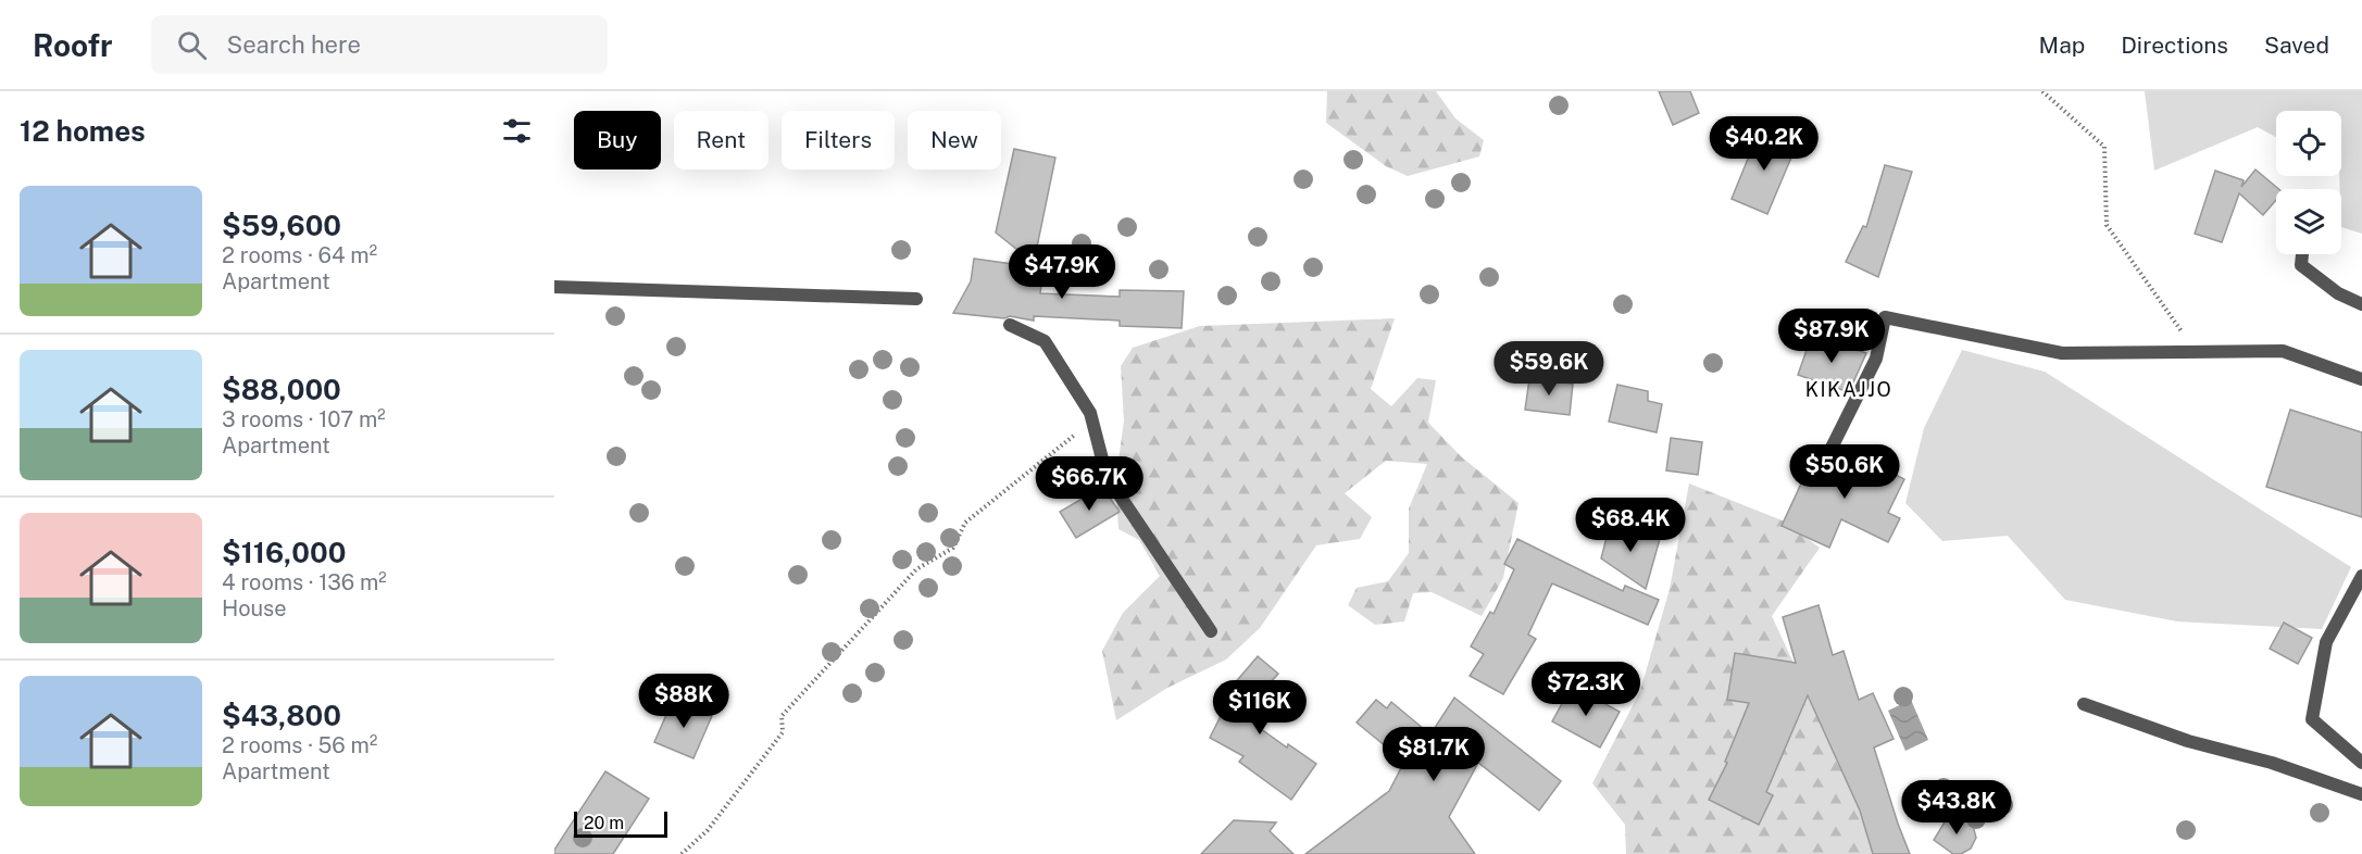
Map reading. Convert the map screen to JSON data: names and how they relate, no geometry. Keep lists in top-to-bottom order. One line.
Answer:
{"districts":["KIKAJJO"],"scale_bar":"20 m","page":{"header":"Roofr","search":"Search here","nav":["Map","Directions","Saved"],"heading":"12 homes","chip":["Buy","Rent","Filters","New"],"price":["$40.2K","$47.9K","$87.9K","$59.6K","$50.6K","$66.7K","$68.4K","$72.3K","$88K","$116K","$81.7K","$43.8K"],"list":[{"name":"$59,600","note":"2 rooms · 64 m² · Apartment"},{"name":"$88,000","note":"3 rooms · 107 m² · Apartment"},{"name":"$116,000","note":"4 rooms · 136 m² · House"},{"name":"$43,800","note":"2 rooms · 56 m² · Apartment"}],"scale":"20 m"}}
